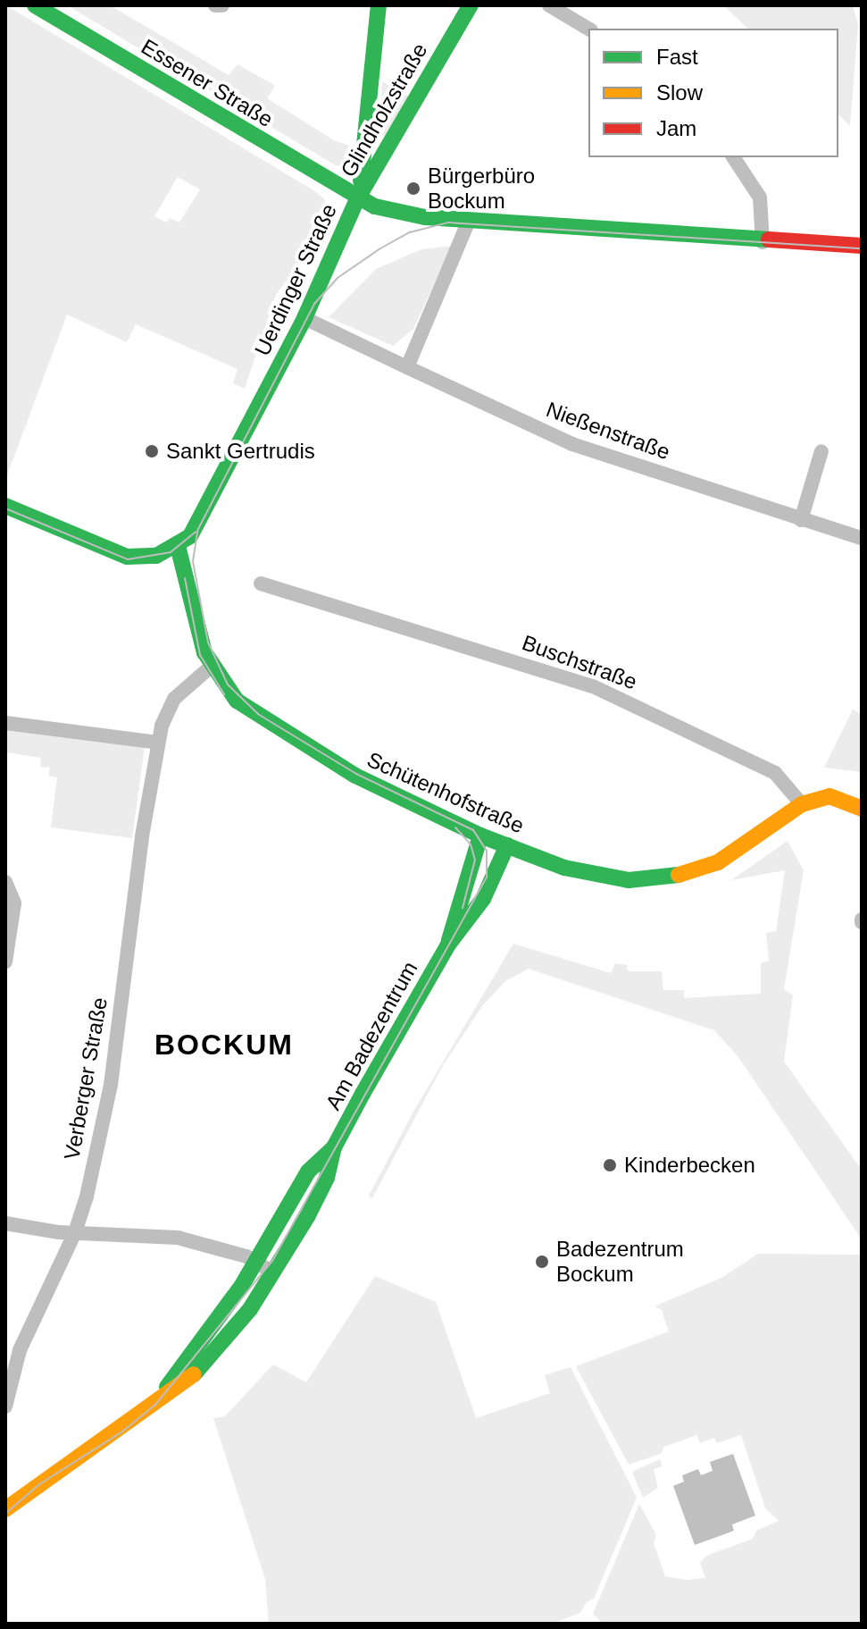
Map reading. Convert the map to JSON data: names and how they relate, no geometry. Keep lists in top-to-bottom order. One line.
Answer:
{"streets":{"main road":["Essener Straße","Glindholzstraße","Uerdinger Straße","Schütenhofstraße","Am Badezentrum"],"street":["Nießenstraße","Buschstraße","Verberger Straße"]},"crossings":[["Essener Straße","Glindholzstraße"],["Essener Straße","Uerdinger Straße"],["Glindholzstraße","Uerdinger Straße"],["Uerdinger Straße","Nießenstraße"],["Uerdinger Straße","Schütenhofstraße"],["Buschstraße","Schütenhofstraße"],["Schütenhofstraße","Am Badezentrum"],["Schütenhofstraße","Verberger Straße"]],"districts":["BOCKUM"],"places":["Bürgerbüro Bockum","Sankt Gertrudis","Kinderbecken","Badezentrum Bockum"],"legend":["Fast","Slow","Jam"]}
